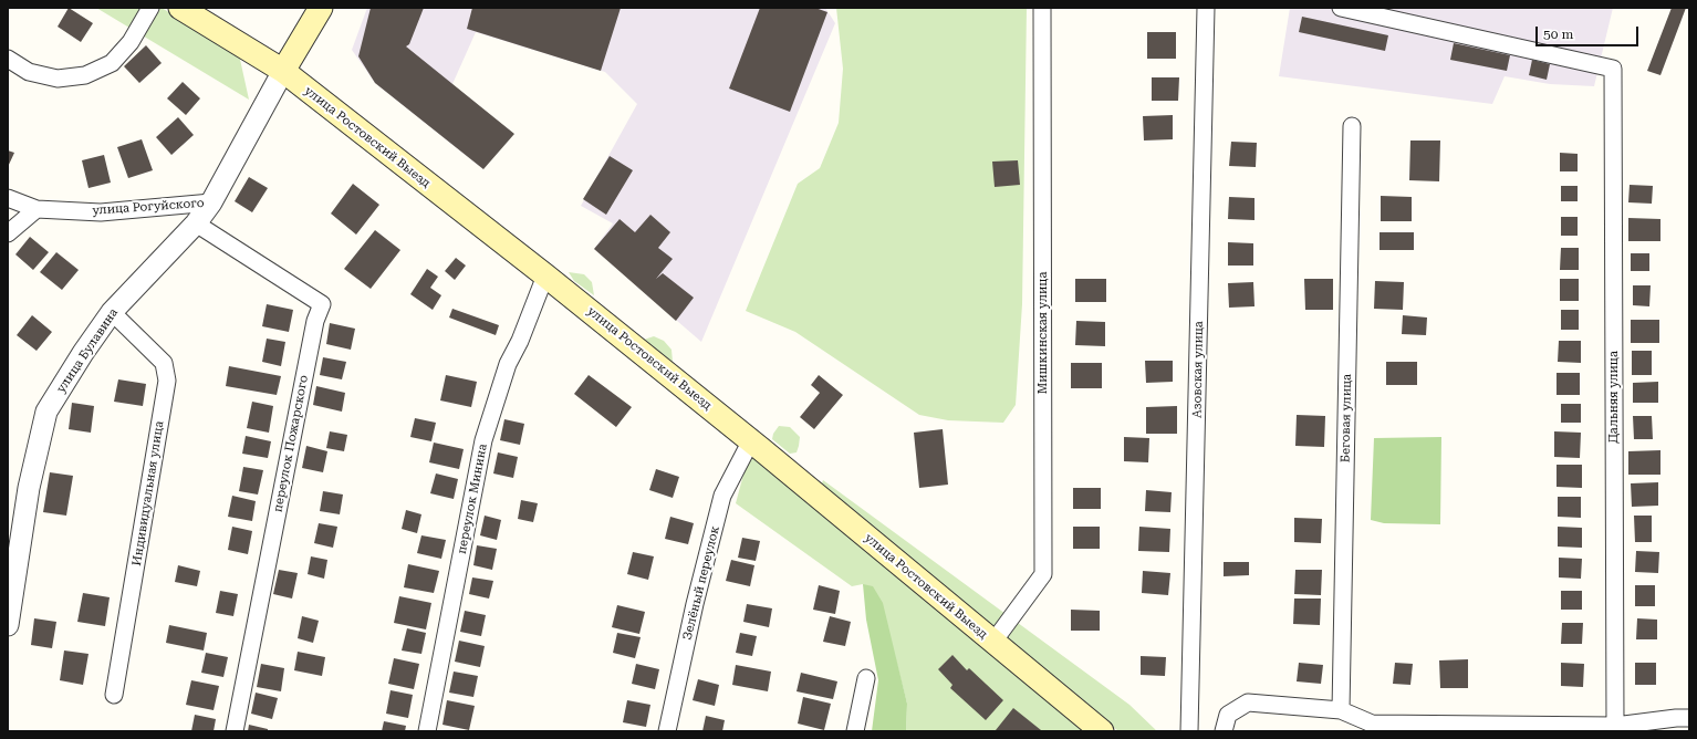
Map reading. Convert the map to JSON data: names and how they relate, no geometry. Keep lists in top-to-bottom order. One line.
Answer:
{"streets":{"main road":["улица Ростовский Выезд"],"street":["улица Рогуйского","Мишкинская улица","улица Булавина","Азовская улица","Дальняя улица","Беговая улица","переулок Пожарского","Индивидуальная улица","переулок Минина","Зелёный переулок"]},"crossings":[["улица Ростовский Выезд","Мишкинская улица"],["улица Ростовский Выезд","улица Булавина"],["улица Ростовский Выезд","переулок Минина"],["улица Ростовский Выезд","Зелёный переулок"],["улица Рогуйского","улица Булавина"],["улица Булавина","переулок Пожарского"],["улица Булавина","Индивидуальная улица"]],"scale_bar":"50 m"}
